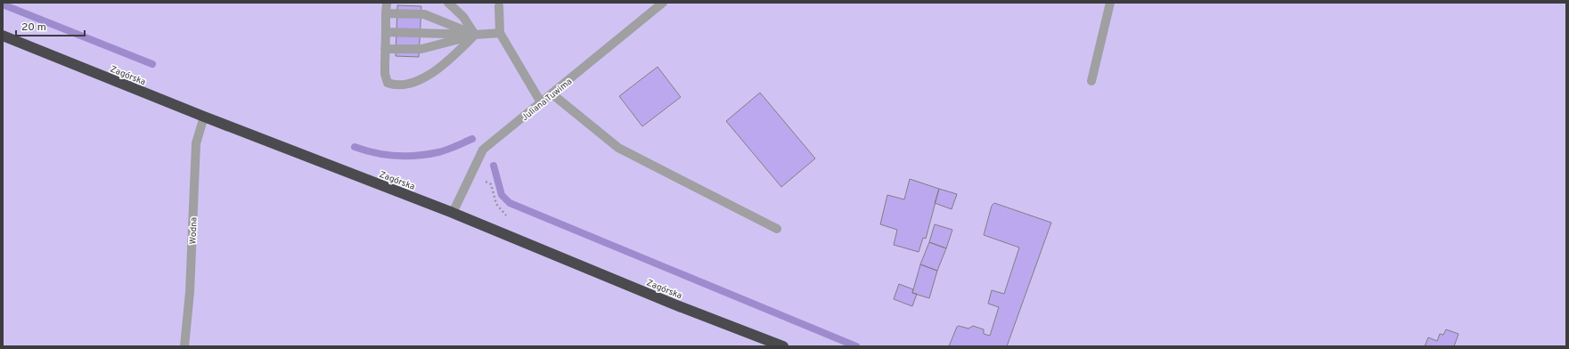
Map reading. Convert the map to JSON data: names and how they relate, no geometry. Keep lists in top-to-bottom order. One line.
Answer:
{"streets":{"highway":["Zagórska"],"street":["Juliana Tuwima","Wodna"]},"crossings":[["Zagórska","Juliana Tuwima"],["Zagórska","Wodna"]],"scale_bar":"20 m"}
